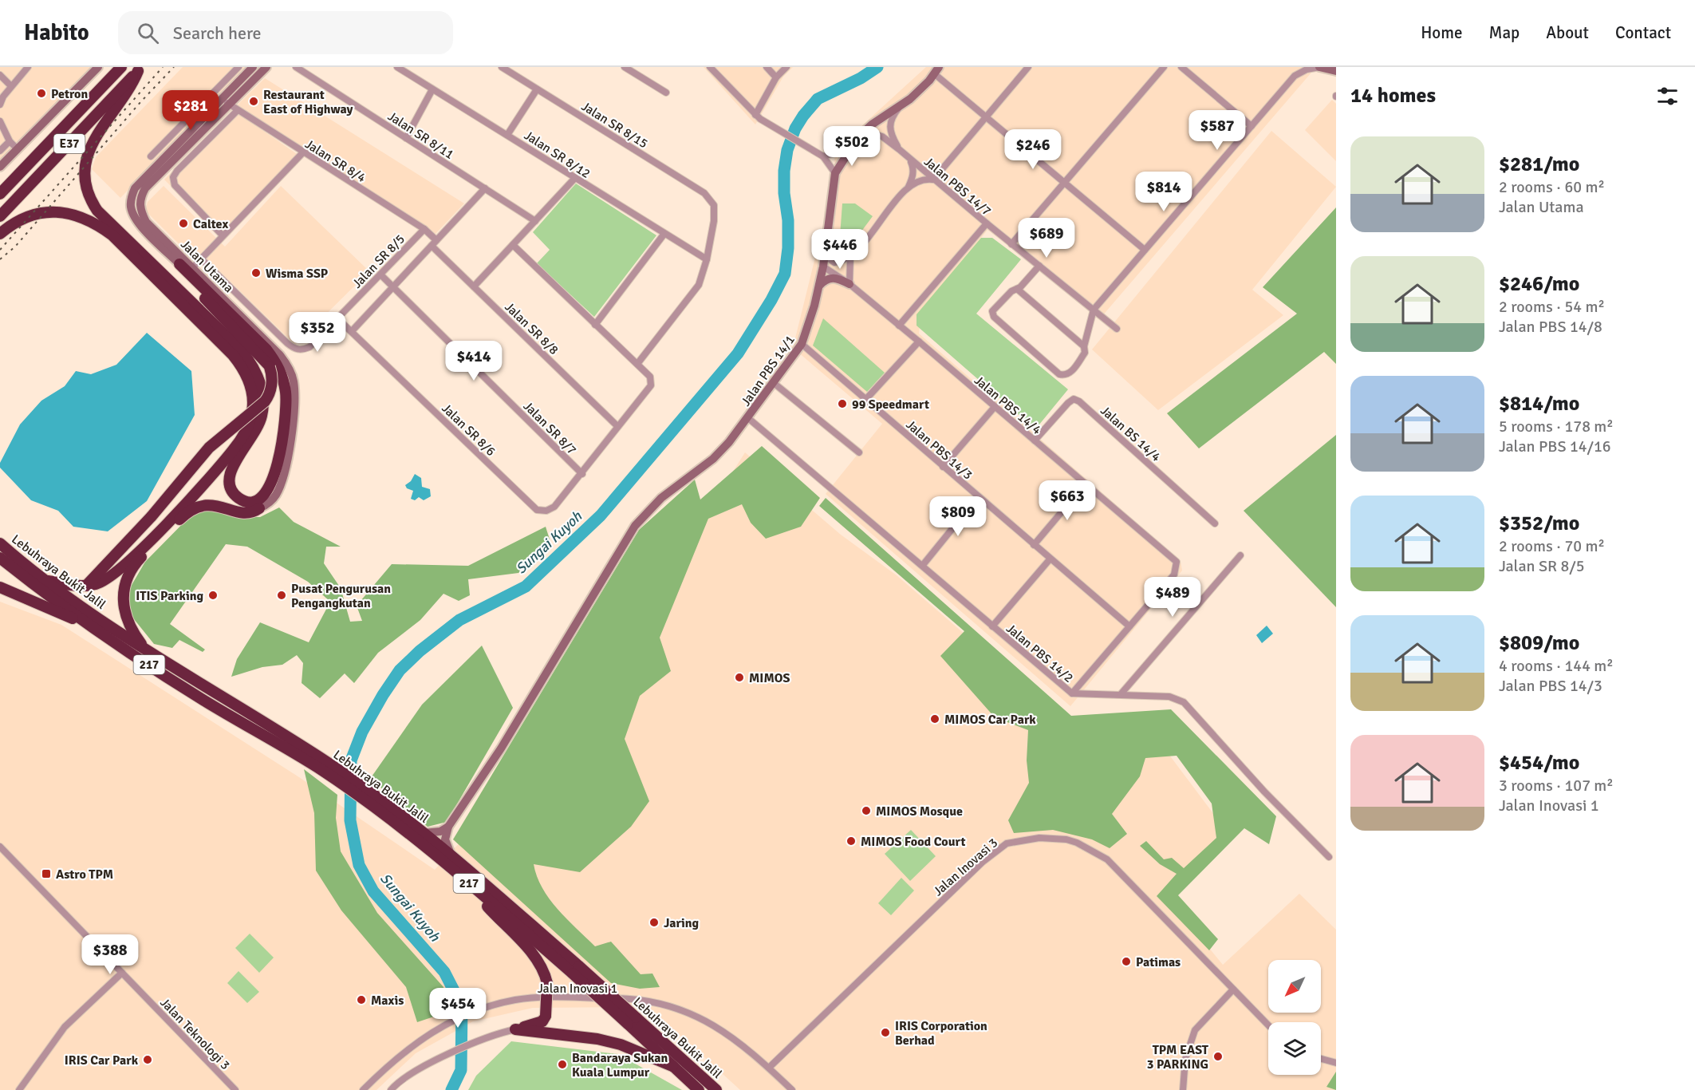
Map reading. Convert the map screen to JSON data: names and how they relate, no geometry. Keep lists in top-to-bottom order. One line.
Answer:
{"streets":{"highway":["E37","Lebuhraya Bukit Jalil","217"],"street":["Jalan SR 8/15","Jalan SR 8/11","Jalan SR 8/12","Jalan SR 8/4","Jalan PBS 14/7","Jalan SR 8/5","Jalan Utama","Jalan SR 8/8","Jalan PBS 14/1","Jalan PBS 14/4","Jalan SR 8/7","Jalan SR 8/6","Jalan BS 14/4","Jalan PBS 14/3","Jalan PBS 14/2","Jalan Inovasi 3","Jalan Inovasi 1","Jalan Teknologi 3"]},"crossings":[["Jalan SR 8/15","Jalan SR 8/12"],["Jalan SR 8/4","Jalan SR 8/5"],["Jalan SR 8/4","Jalan Utama"],["Jalan PBS 14/7","Jalan PBS 14/1"],["Jalan SR 8/5","Jalan SR 8/7"],["Jalan SR 8/5","Jalan SR 8/6"],["Jalan PBS 14/1","Jalan PBS 14/4"],["Jalan PBS 14/1","Jalan PBS 14/3"],["Jalan PBS 14/1","Jalan PBS 14/2"],["Jalan PBS 14/4","Jalan BS 14/4"],["Jalan PBS 14/4","Jalan PBS 14/3"],["Jalan SR 8/7","Jalan SR 8/6"],["Jalan Inovasi 3","Jalan Inovasi 1"]],"water":["Sungai Kuyoh"],"places":{"other":["Petron","Restaurant East of Highway","Caltex","Wisma SSP","99 Speedmart","ITIS Parking","Pusat Pengurusan Pengangkutan","MIMOS","MIMOS Car Park","MIMOS Mosque","MIMOS Food Court","Jaring","Patimas","Maxis","IRIS Corporation Berhad","TPM EAST 3 PARKING","IRIS Car Park","Bandaraya Sukan Kuala Lumpur"],"transit":["Astro TPM"]},"north":"bottom left","page":{"header":"Habito","search":"Search here","nav":["Home","Map","About","Contact"],"heading":"14 homes","price":["$281","$587","$502","$246","$814","$689","$446","$352","$414","$663","$809","$489","$388","$454"],"list":[{"name":"$281/mo","note":"2 rooms · 60 m² · Jalan Utama"},{"name":"$246/mo","note":"2 rooms · 54 m² · Jalan PBS 14/8"},{"name":"$814/mo","note":"5 rooms · 178 m² · Jalan PBS 14/16"},{"name":"$352/mo","note":"2 rooms · 70 m² · Jalan SR 8/5"},{"name":"$809/mo","note":"4 rooms · 144 m² · Jalan PBS 14/3"},{"name":"$454/mo","note":"3 rooms · 107 m² · Jalan Inovasi 1"}]}}
